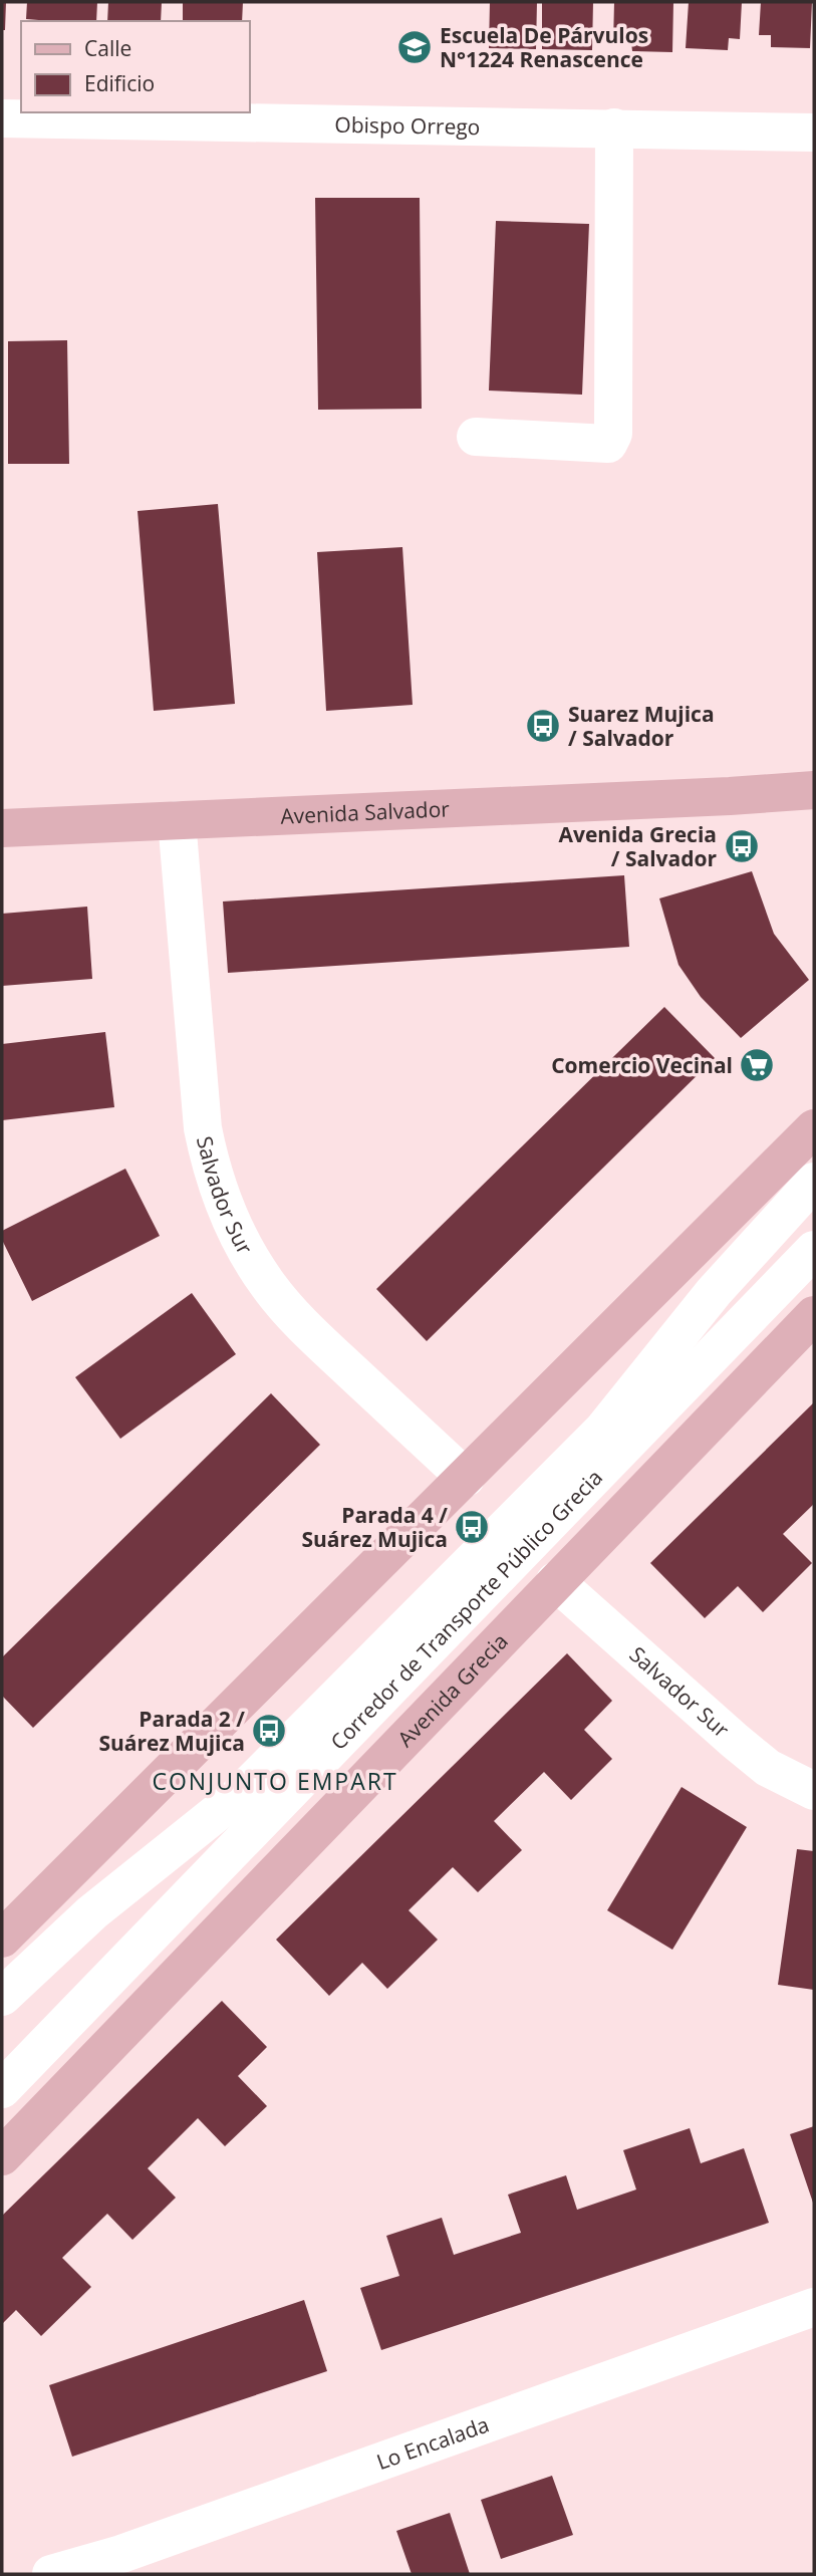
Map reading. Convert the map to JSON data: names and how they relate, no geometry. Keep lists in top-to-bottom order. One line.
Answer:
{"streets":{"main road":["Avenida Salvador","Avenida Grecia"],"street":["Obispo Orrego","Salvador Sur","Corredor de Transporte Público Grecia","Lo Encalada"]},"crossings":[["Avenida Salvador","Salvador Sur"],["Salvador Sur","Avenida Grecia"]],"districts":["CONJUNTO EMPART"],"places":{"school or university":["Escuela De Párvulos N°1224 Renascence"],"bus stop":["Suarez Mujica / Salvador","Avenida Grecia / Salvador","Parada 4 / Suárez Mujica","Parada 2 / Suárez Mujica"],"supermarket":["Comercio Vecinal"]},"legend":["Calle","Edificio"]}
